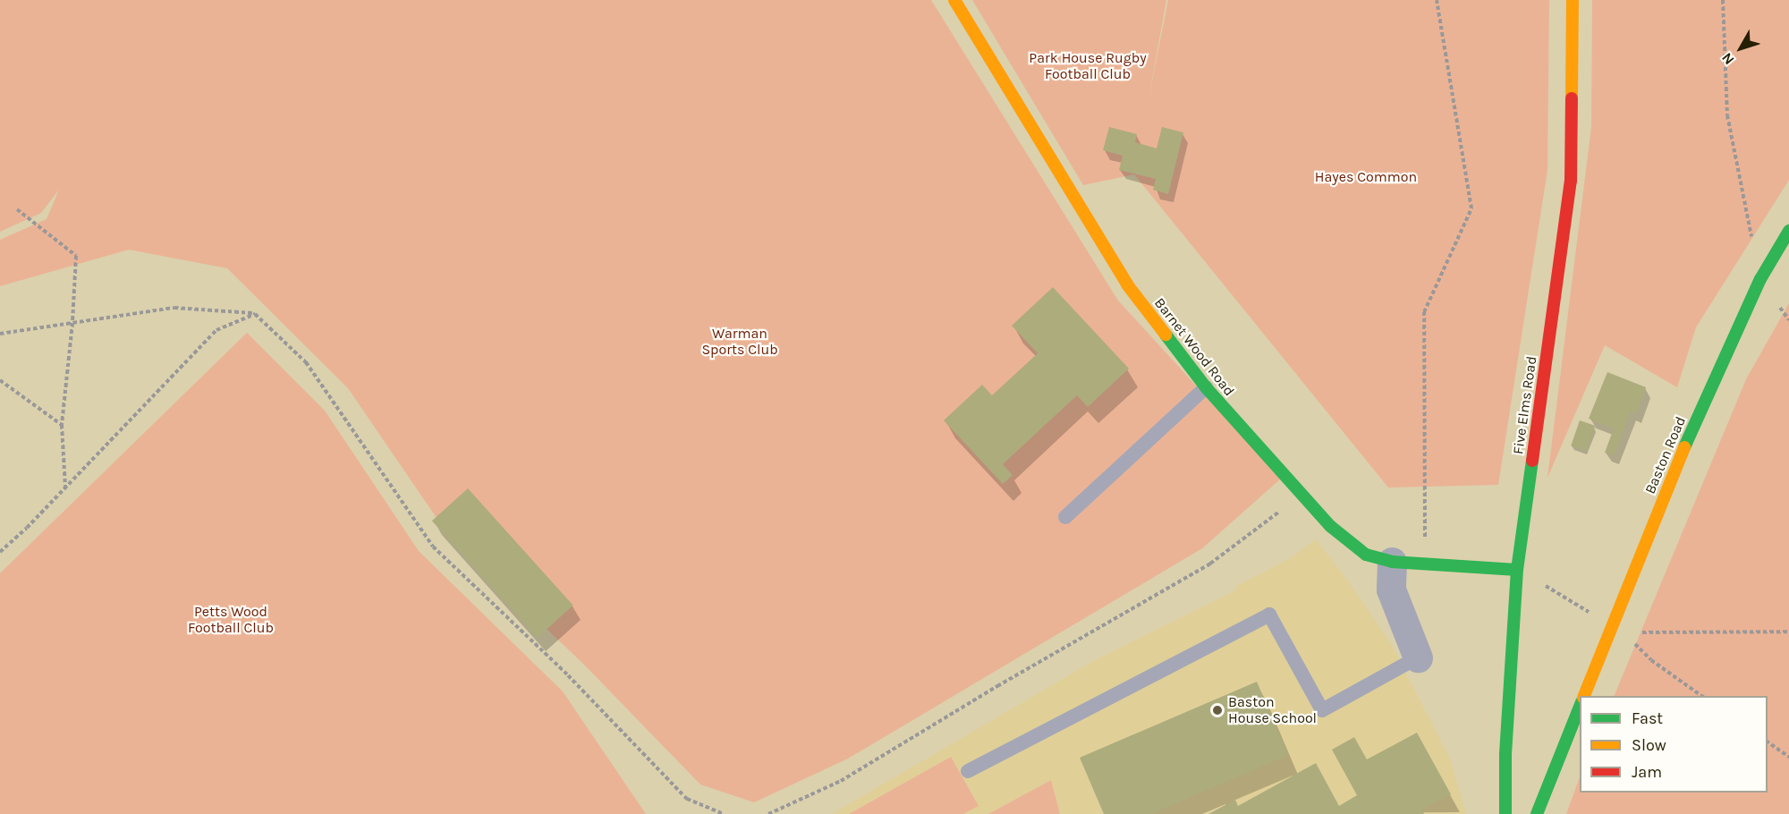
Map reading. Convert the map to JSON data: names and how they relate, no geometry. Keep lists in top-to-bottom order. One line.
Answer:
{"streets":{"street":["Barnet Wood Road","Five Elms Road","Baston Road"]},"crossings":[["Barnet Wood Road","Five Elms Road"]],"parks":["Park House Rugby Football Club","Hayes Common","Warman Sports Club","Petts Wood Football Club"],"places":["Baston House School"],"legend":["Fast","Slow","Jam"],"north":"bottom left"}
